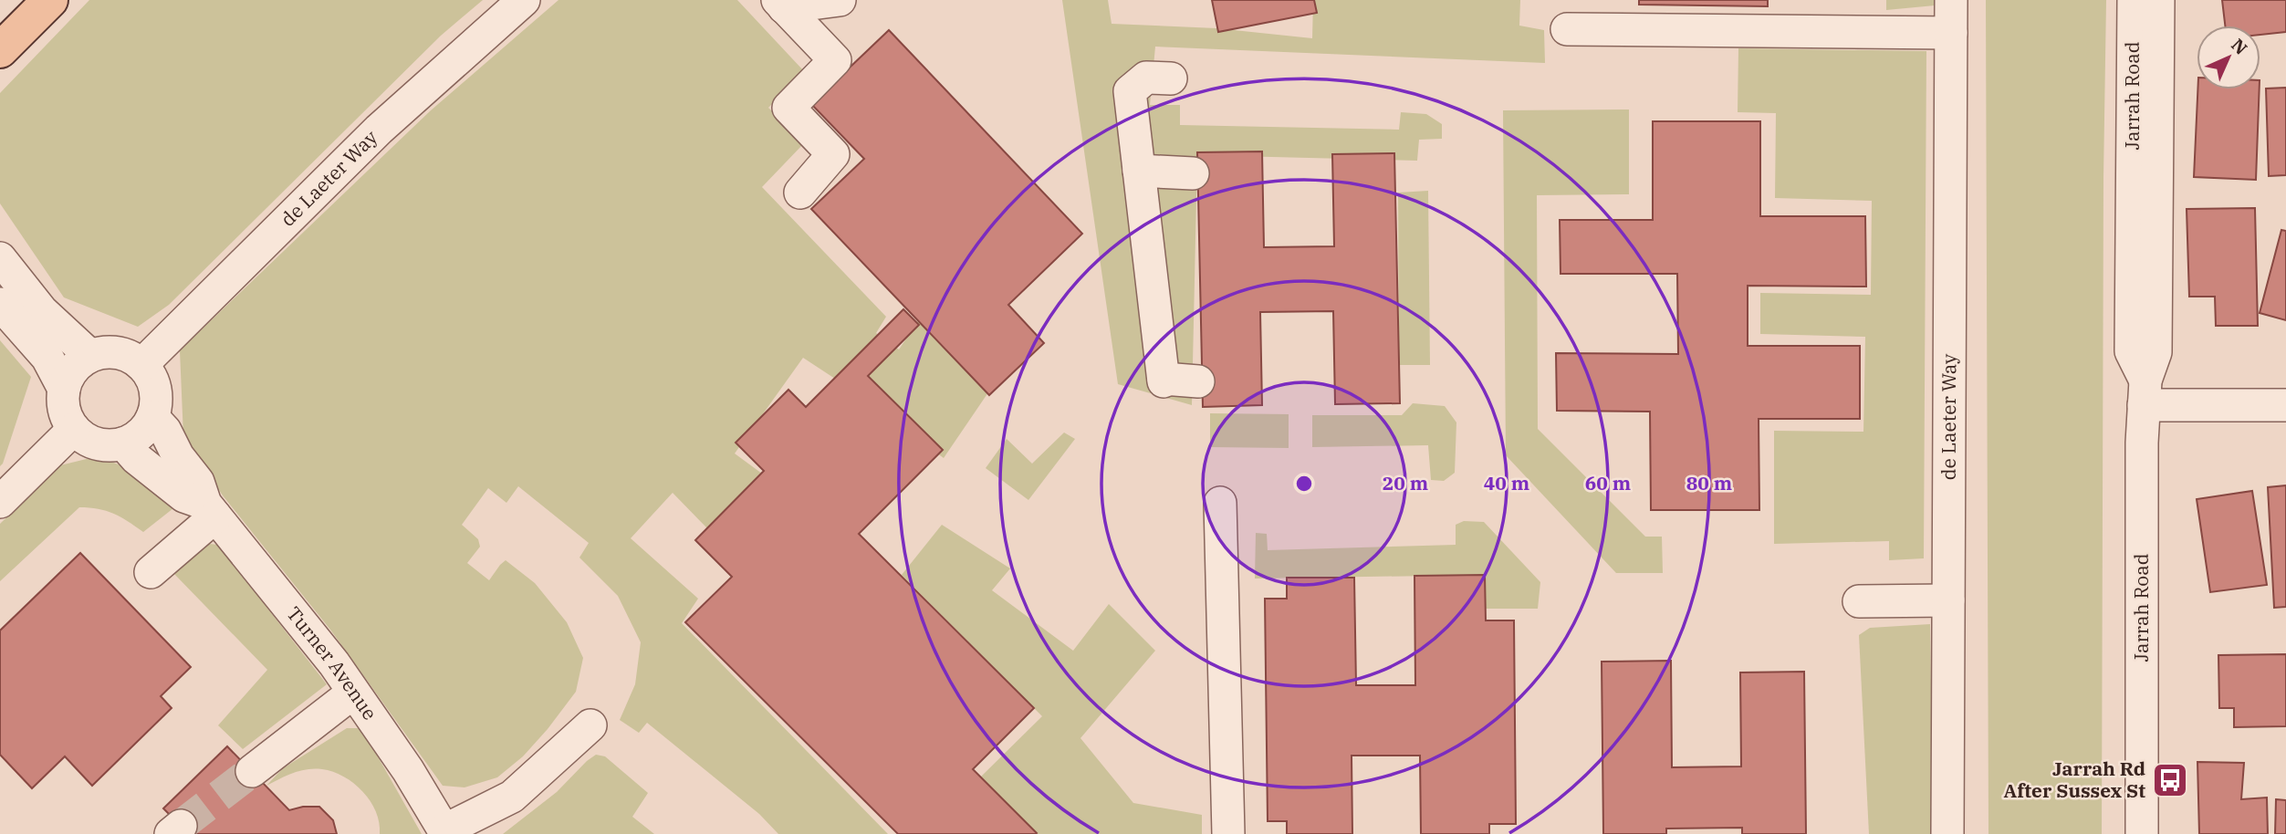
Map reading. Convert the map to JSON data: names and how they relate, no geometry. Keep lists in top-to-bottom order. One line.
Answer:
{"streets":{"street":["Jarrah Road","de Laeter Way","Turner Avenue"]},"crossings":[["de Laeter Way","Turner Avenue"]],"places":{"bus stop":["Jarrah Rd After Sussex St"]},"north":"top right","rings":["20 m","40 m","60 m","80 m"]}
